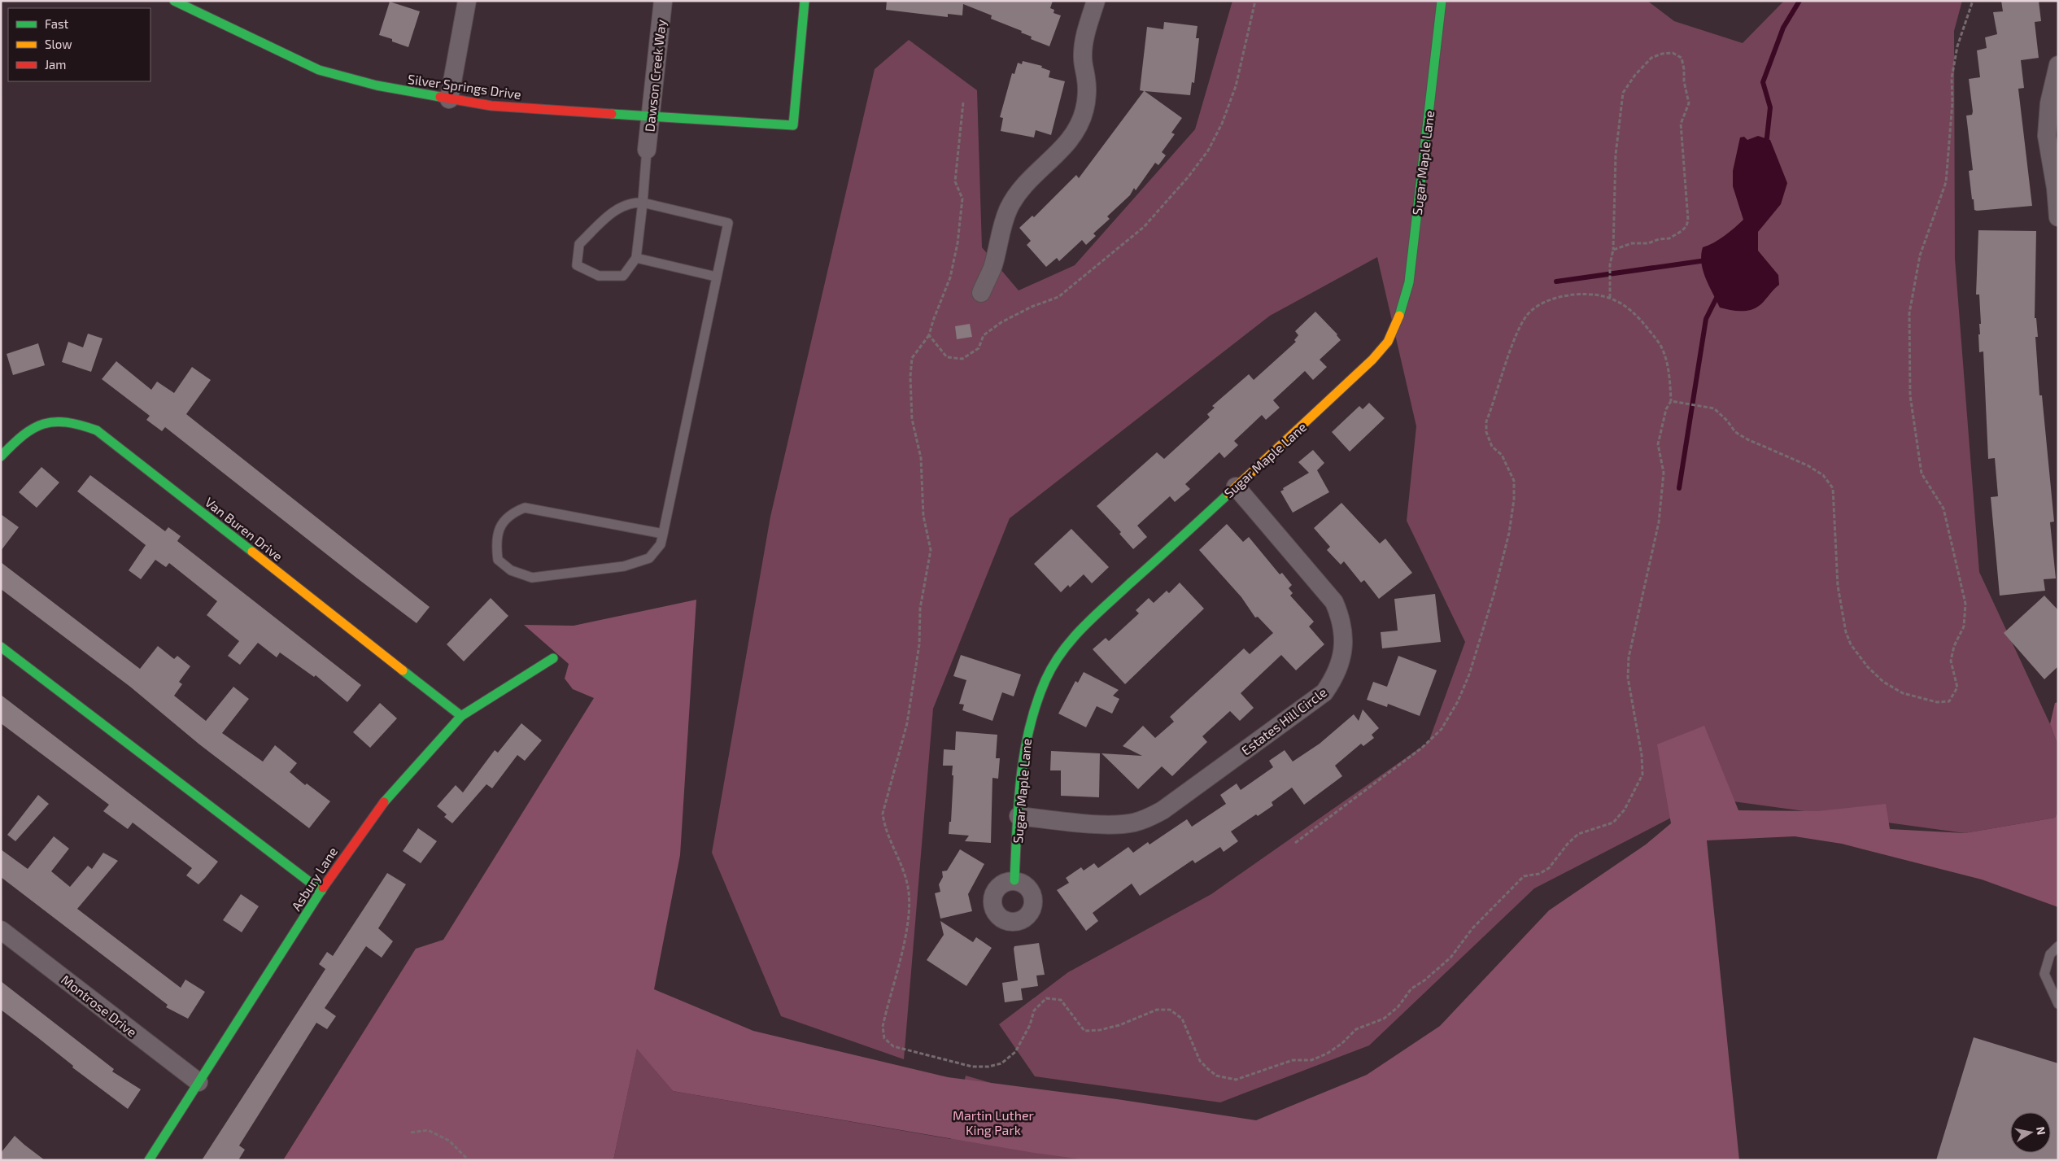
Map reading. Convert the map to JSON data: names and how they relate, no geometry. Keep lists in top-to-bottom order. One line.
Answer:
{"streets":{"street":["Dawson Creek Way","Silver Springs Drive","Sugar Maple Lane","Van Buren Drive","Estates Hill Circle","Asbury Lane","Montrose Drive"]},"crossings":[["Dawson Creek Way","Silver Springs Drive"],["Sugar Maple Lane","Estates Hill Circle"],["Van Buren Drive","Asbury Lane"],["Asbury Lane","Montrose Drive"]],"parks":["Martin Luther King Park"],"legend":["Fast","Slow","Jam"],"north":"right"}
